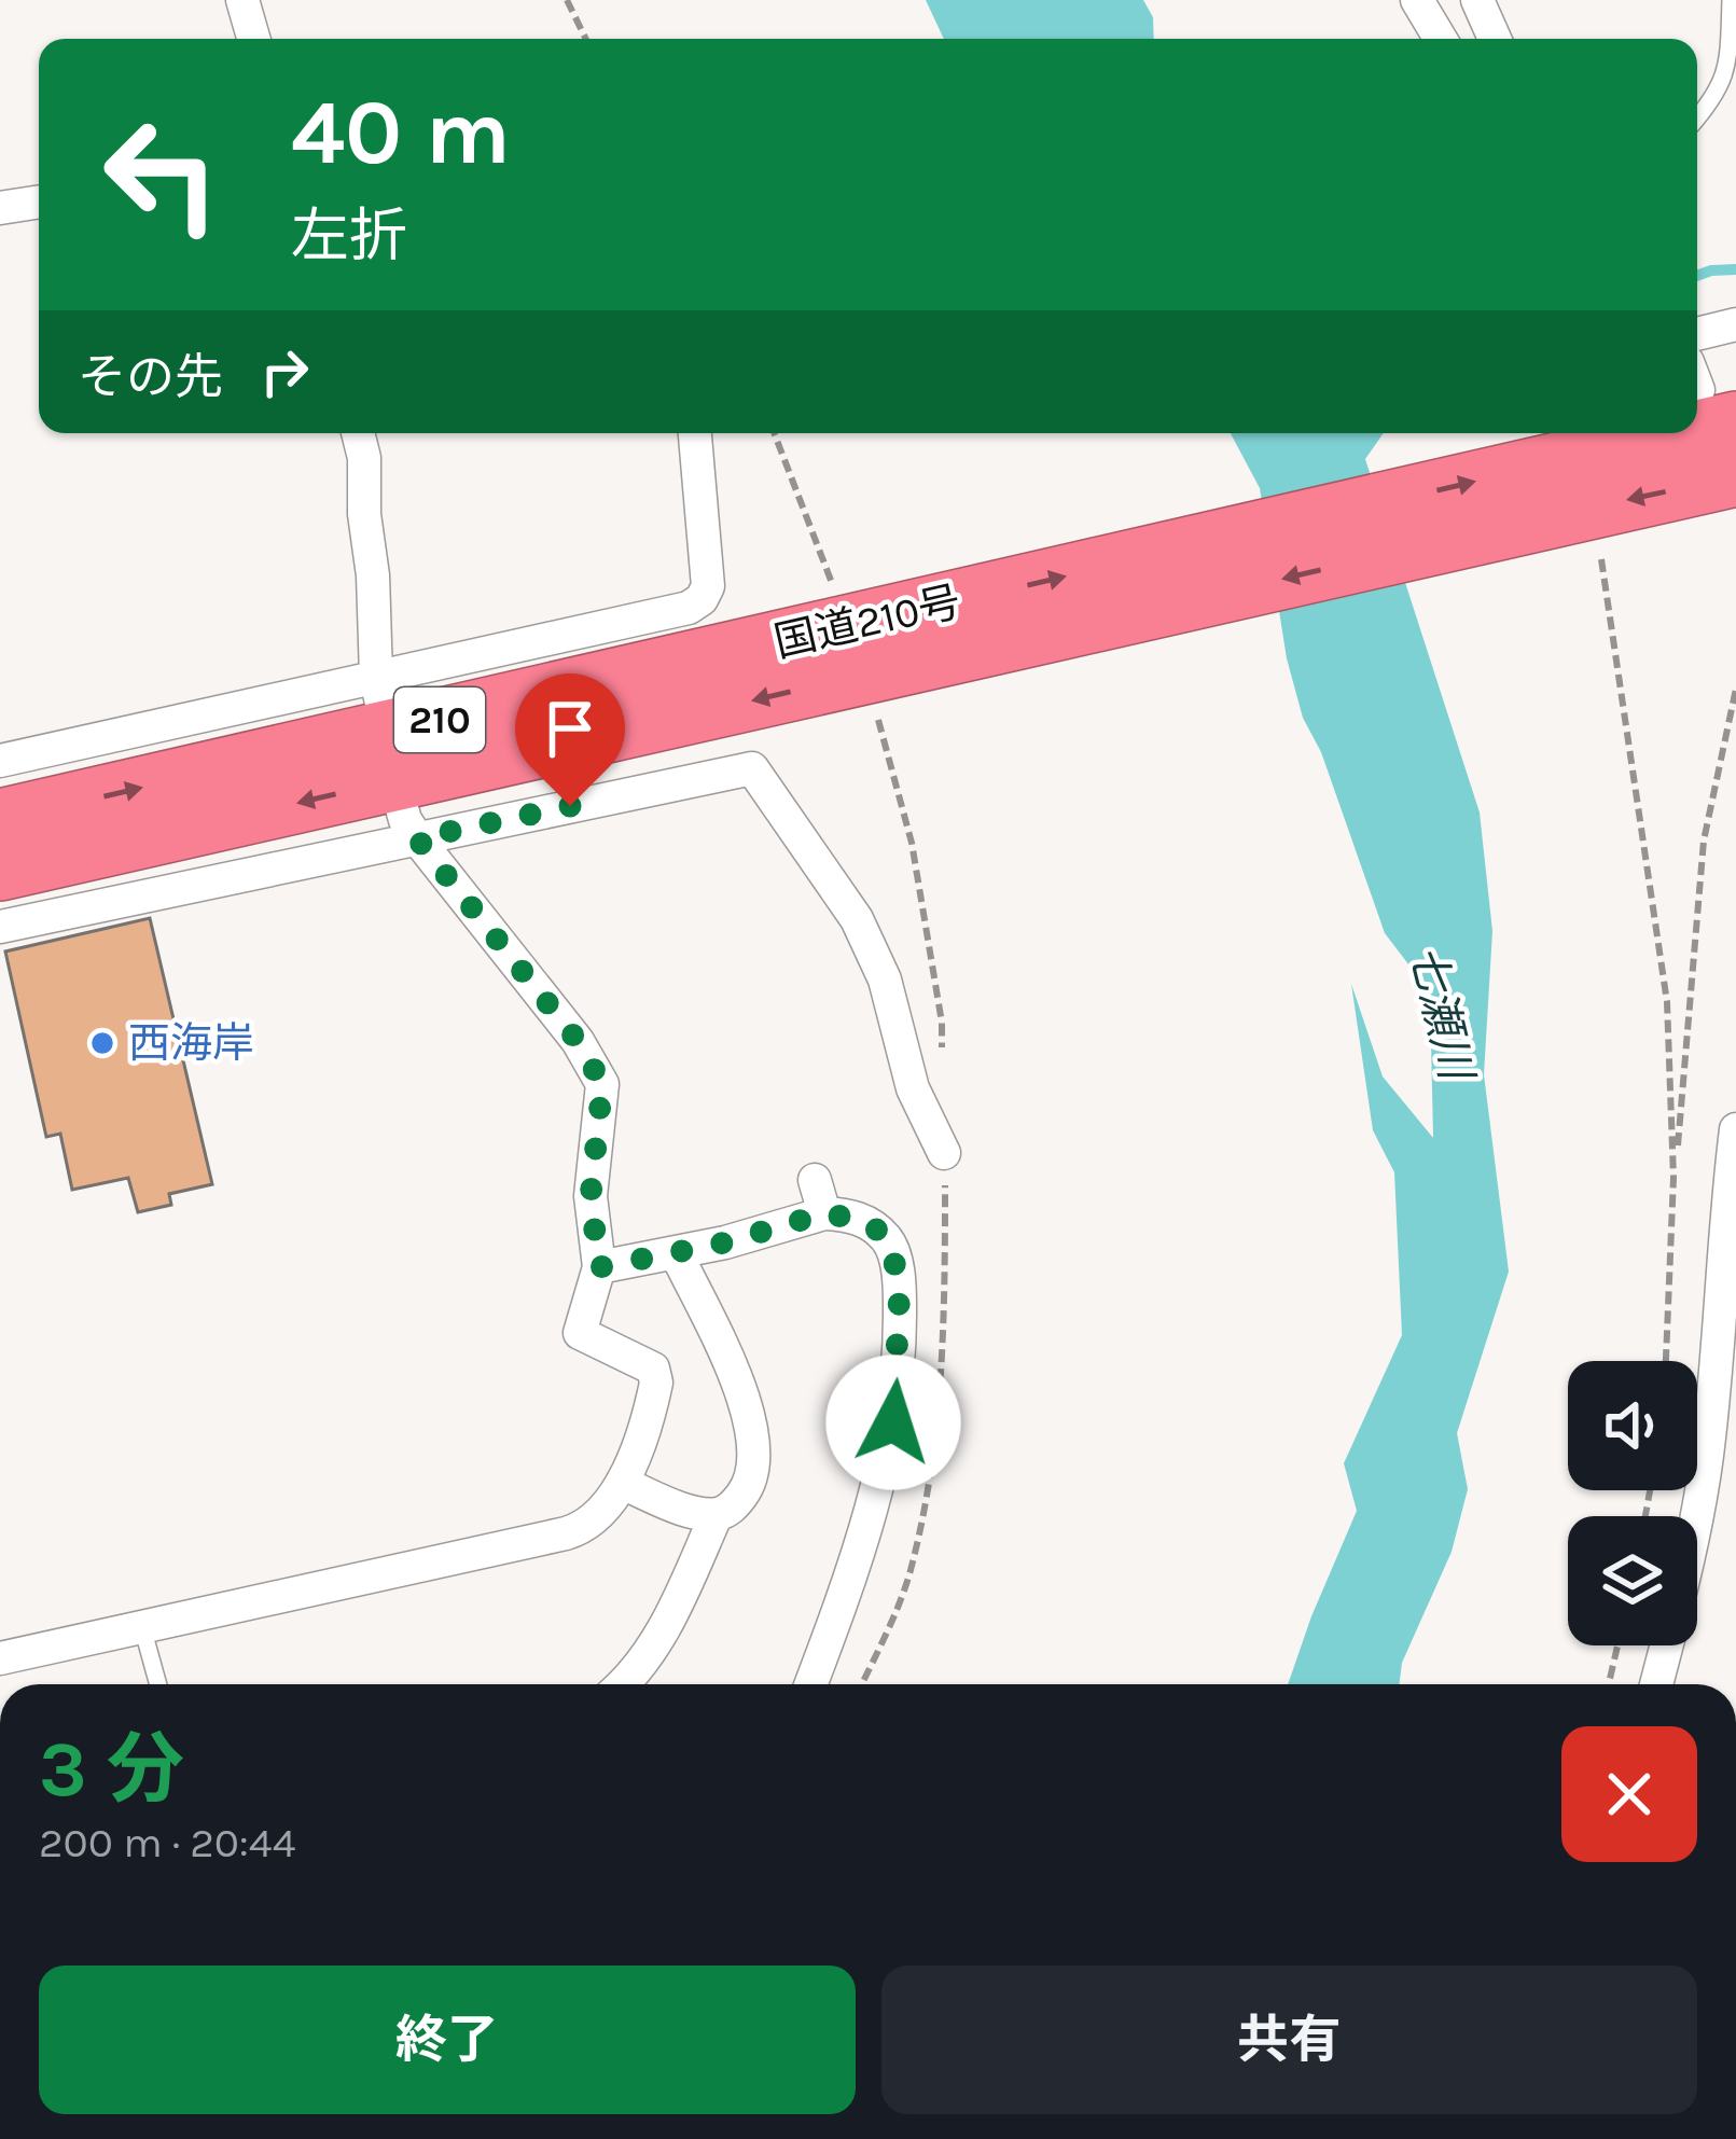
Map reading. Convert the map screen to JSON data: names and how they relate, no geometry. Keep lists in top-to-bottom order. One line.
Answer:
{"streets":{"highway":["国道210号","210"]},"water":["七瀬川"],"places":["西海岸"],"page":{"turn":["40 m","左折"],"then":"その先","heading":["3 分","200 m · 20:44"],"buttons":["終了","共有"]}}
